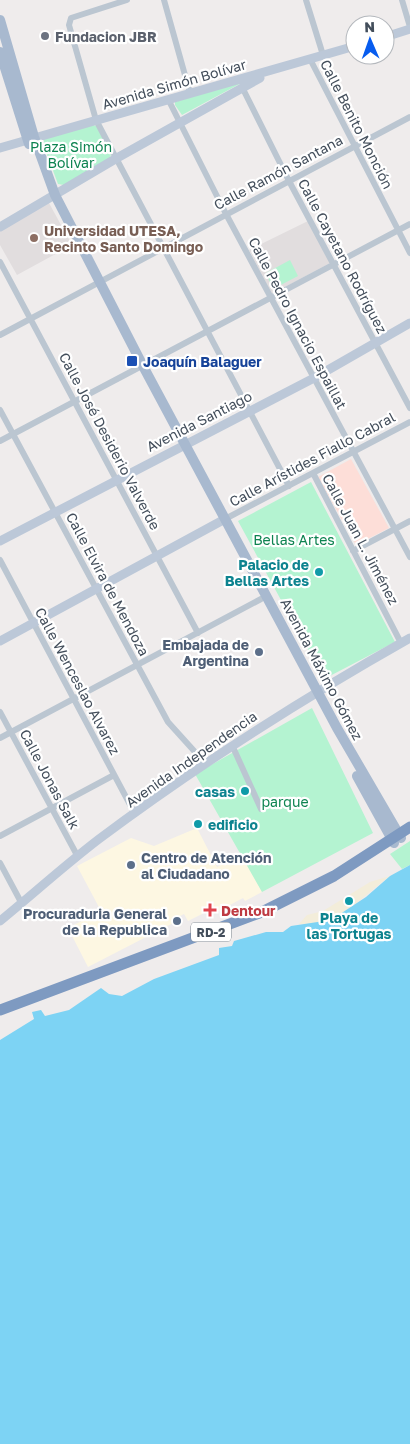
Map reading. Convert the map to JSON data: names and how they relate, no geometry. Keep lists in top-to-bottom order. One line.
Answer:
{"streets":{"highway":["RD-2"],"main road":["Avenida Simón Bolívar","Avenida Santiago","Avenida Máximo Gómez","Avenida Independencia"],"street":["Calle Benito Monción","Calle Ramón Santana","Calle Cayetano Rodríguez","Calle Pedro Ignacio Espaillat","Calle José Desiderio Valverde","Calle Arístides Fiallo Cabral","Calle Juan L. Jiménez","Calle Elvira de Mendoza","Calle Wenceslao Alvarez","Calle Jonas Salk"]},"crossings":[["Avenida Simón Bolívar","Calle Benito Monción"],["Avenida Simón Bolívar","Calle Pedro Ignacio Espaillat"],["Avenida Simón Bolívar","Avenida Máximo Gómez"],["Calle Benito Monción","Calle Ramón Santana"],["Calle Ramón Santana","Calle Cayetano Rodríguez"],["Calle Ramón Santana","Calle Pedro Ignacio Espaillat"],["Calle Ramón Santana","Calle José Desiderio Valverde"],["Calle Ramón Santana","Avenida Máximo Gómez"],["Calle Cayetano Rodríguez","Avenida Santiago"],["Calle Pedro Ignacio Espaillat","Avenida Santiago"],["Calle Pedro Ignacio Espaillat","Calle Arístides Fiallo Cabral"],["Avenida Santiago","Calle José Desiderio Valverde"],["Avenida Santiago","Calle Elvira de Mendoza"],["Avenida Santiago","Avenida Máximo Gómez"],["Calle Arístides Fiallo Cabral","Calle Juan L. Jiménez"],["Calle Arístides Fiallo Cabral","Avenida Máximo Gómez"],["Calle Juan L. Jiménez","Avenida Independencia"],["Calle Elvira de Mendoza","Avenida Independencia"],["Avenida Máximo Gómez","Avenida Independencia"],["Avenida Máximo Gómez","RD-2"],["Calle Wenceslao Alvarez","Avenida Independencia"],["Avenida Independencia","Calle Jonas Salk"]],"parks":["Plaza Simón Bolívar","Bellas Artes","parque"],"places":{"other":["Fundacion JBR","Universidad UTESA, Recinto Santo Domingo","Palacio de Bellas Artes","Embajada de Argentina","casas","edificio","Centro de Atención al Ciudadano","Playa de las Tortugas","Procuraduria General de la Republica"],"transit":["Joaquín Balaguer"],"health":["Dentour"]},"north":"top"}
